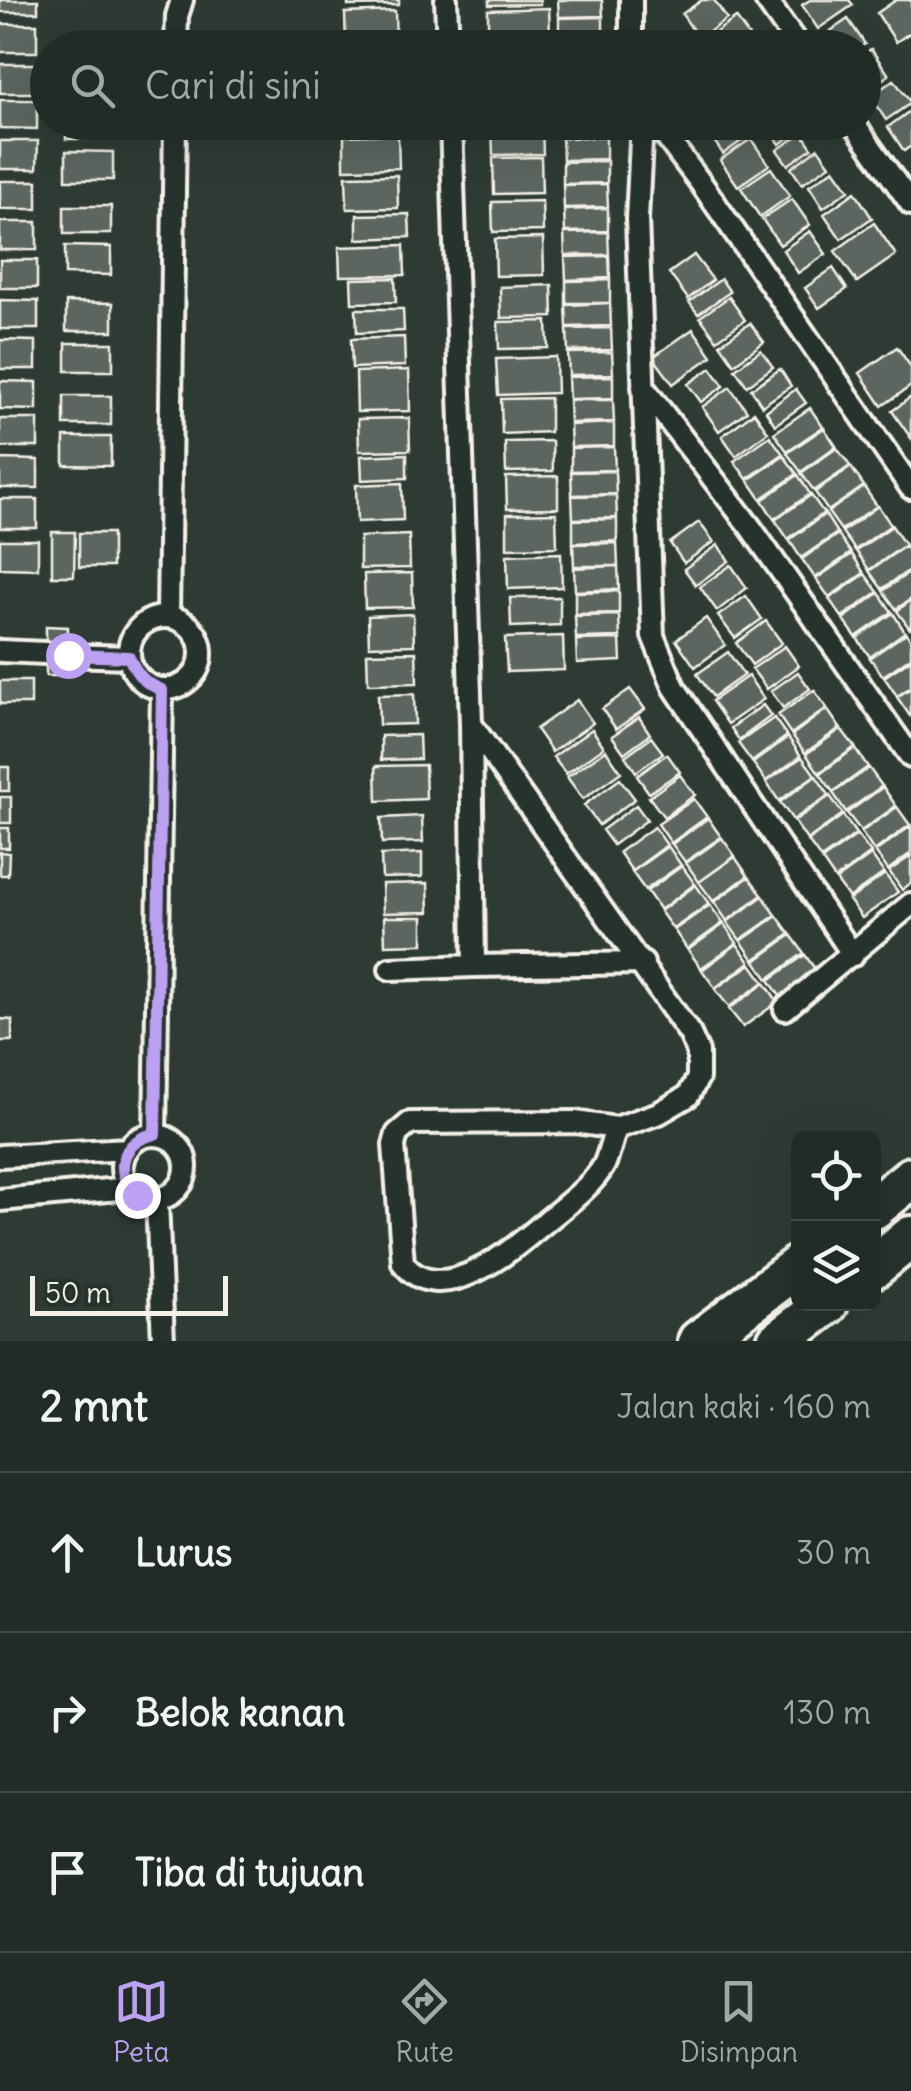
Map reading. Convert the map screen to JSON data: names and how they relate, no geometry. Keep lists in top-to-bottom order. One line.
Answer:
{"scale_bar":"50 m","page":{"search":"Cari di sini","scale":"50 m","heading":["2 mnt","Jalan kaki · 160 m"],"list":[["Lurus","30 m"],["Belok kanan","130 m"],"Tiba di tujuan"],"nav":["Peta","Rute","Disimpan"]}}
